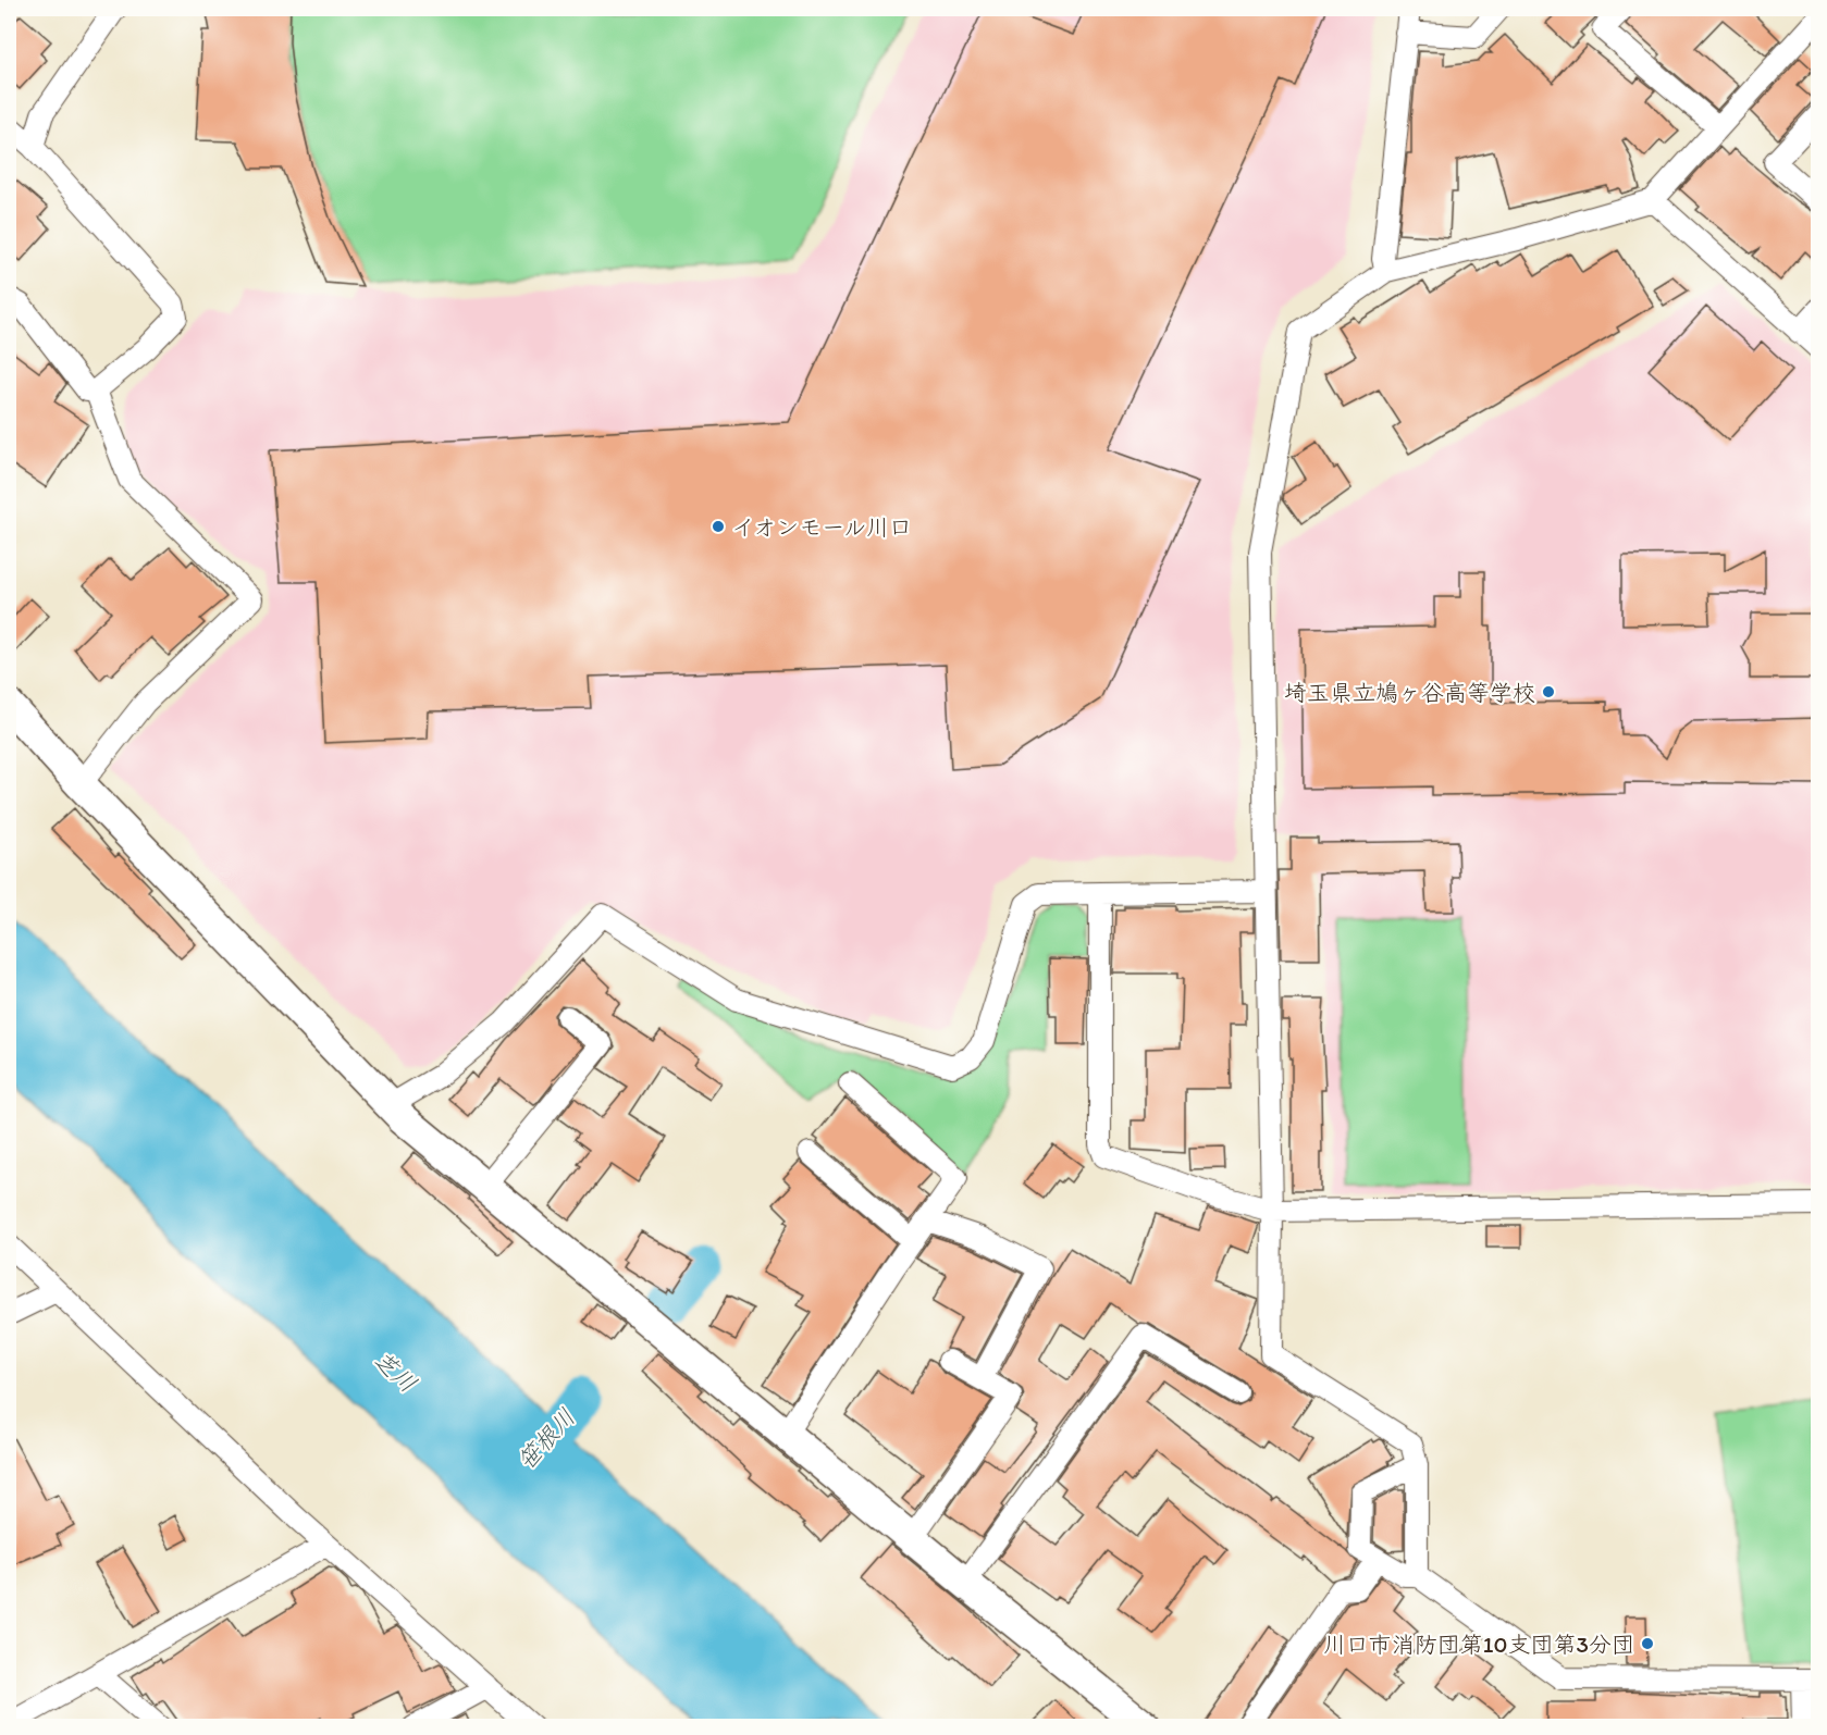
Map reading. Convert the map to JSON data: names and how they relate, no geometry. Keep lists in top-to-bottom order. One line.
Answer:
{"water":["芝川","笹根川"],"places":["イオンモール川口","埼玉県立鳩ヶ谷高等学校","川口市消防団第10支団第3分団"]}
